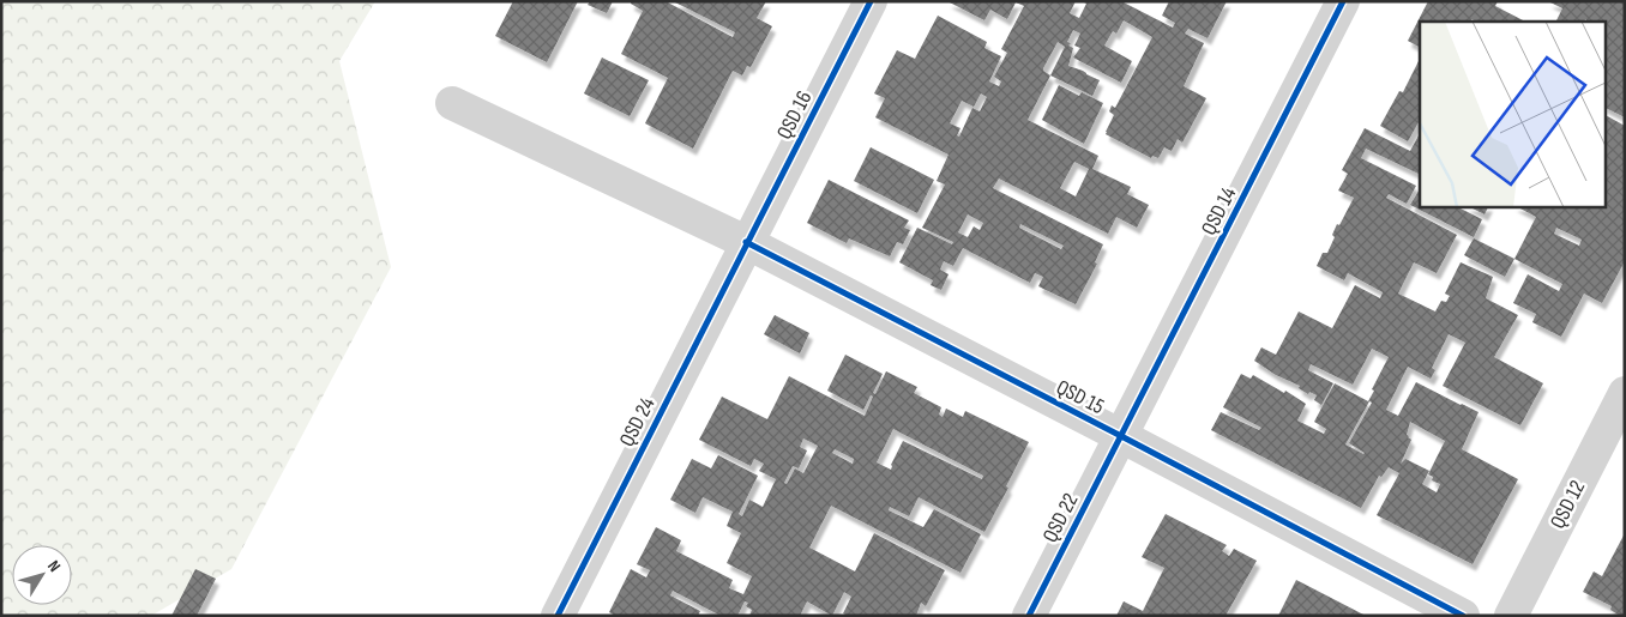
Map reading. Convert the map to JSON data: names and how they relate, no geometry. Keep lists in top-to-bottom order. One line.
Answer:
{"streets":{"street":["QSD 16","QSD 14","QSD 15","QSD 24","QSD 12","QSD 22"]},"crossings":[["QSD 16","QSD 15"],["QSD 16","QSD 24"],["QSD 14","QSD 15"],["QSD 14","QSD 22"],["QSD 15","QSD 24"],["QSD 15","QSD 22"]],"north":"top right"}
